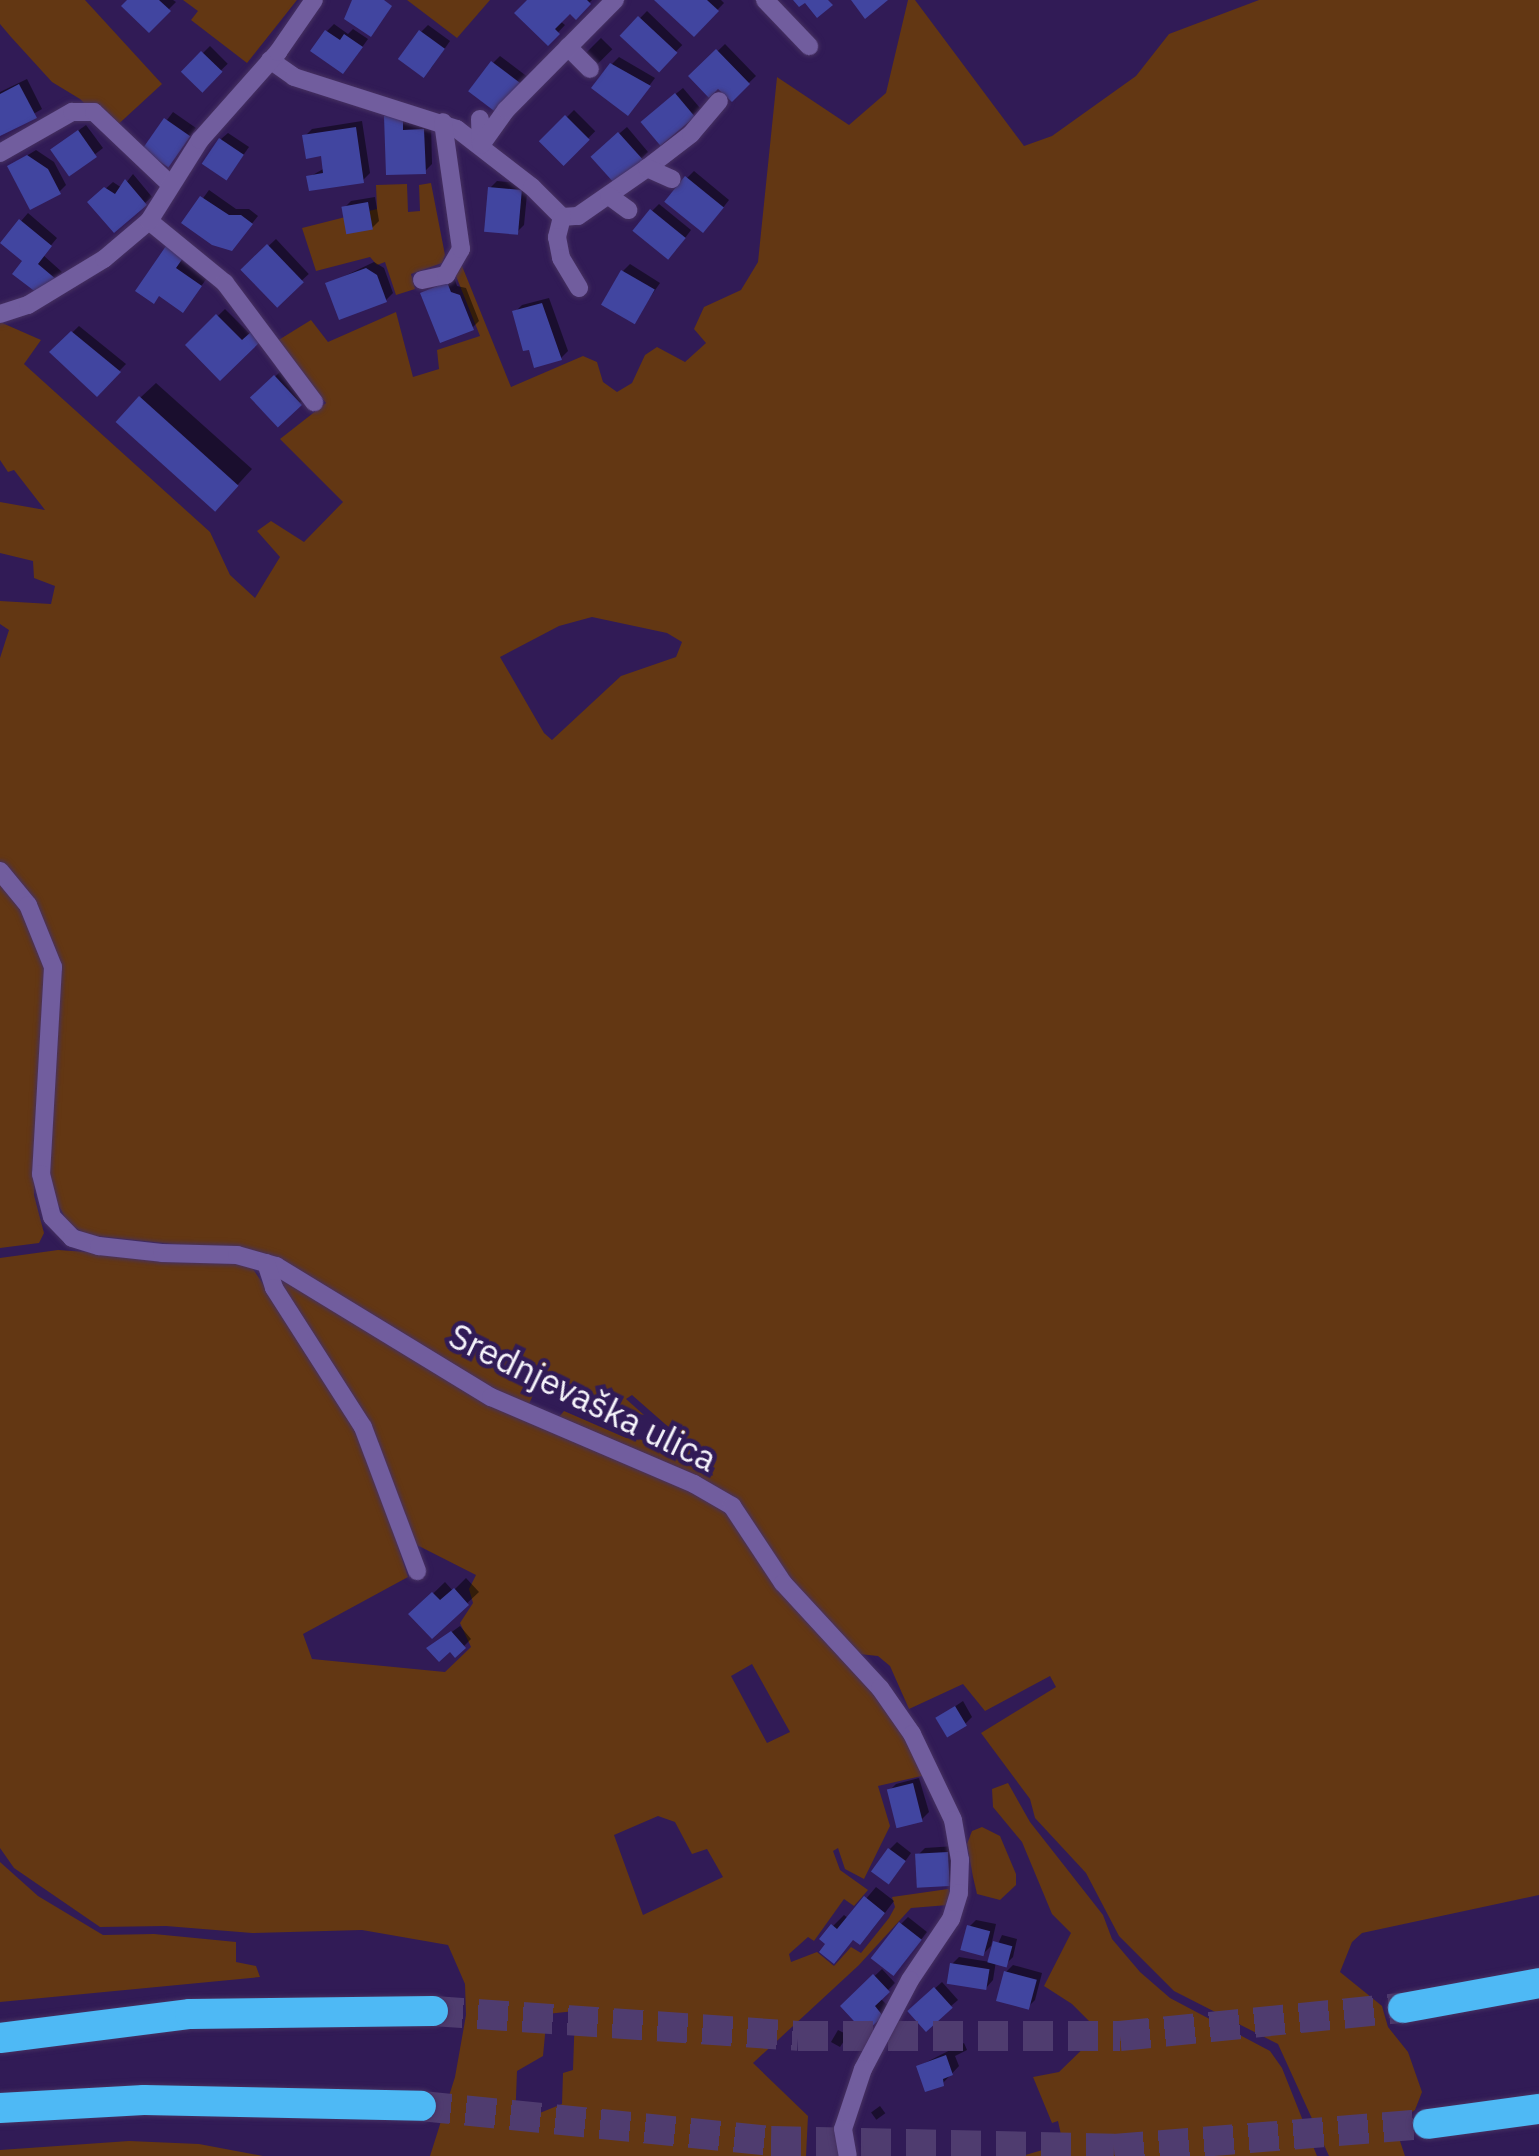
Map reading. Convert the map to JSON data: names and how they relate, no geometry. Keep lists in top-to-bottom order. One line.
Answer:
{"streets":{"street":["Srednjevaška ulica"]}}
